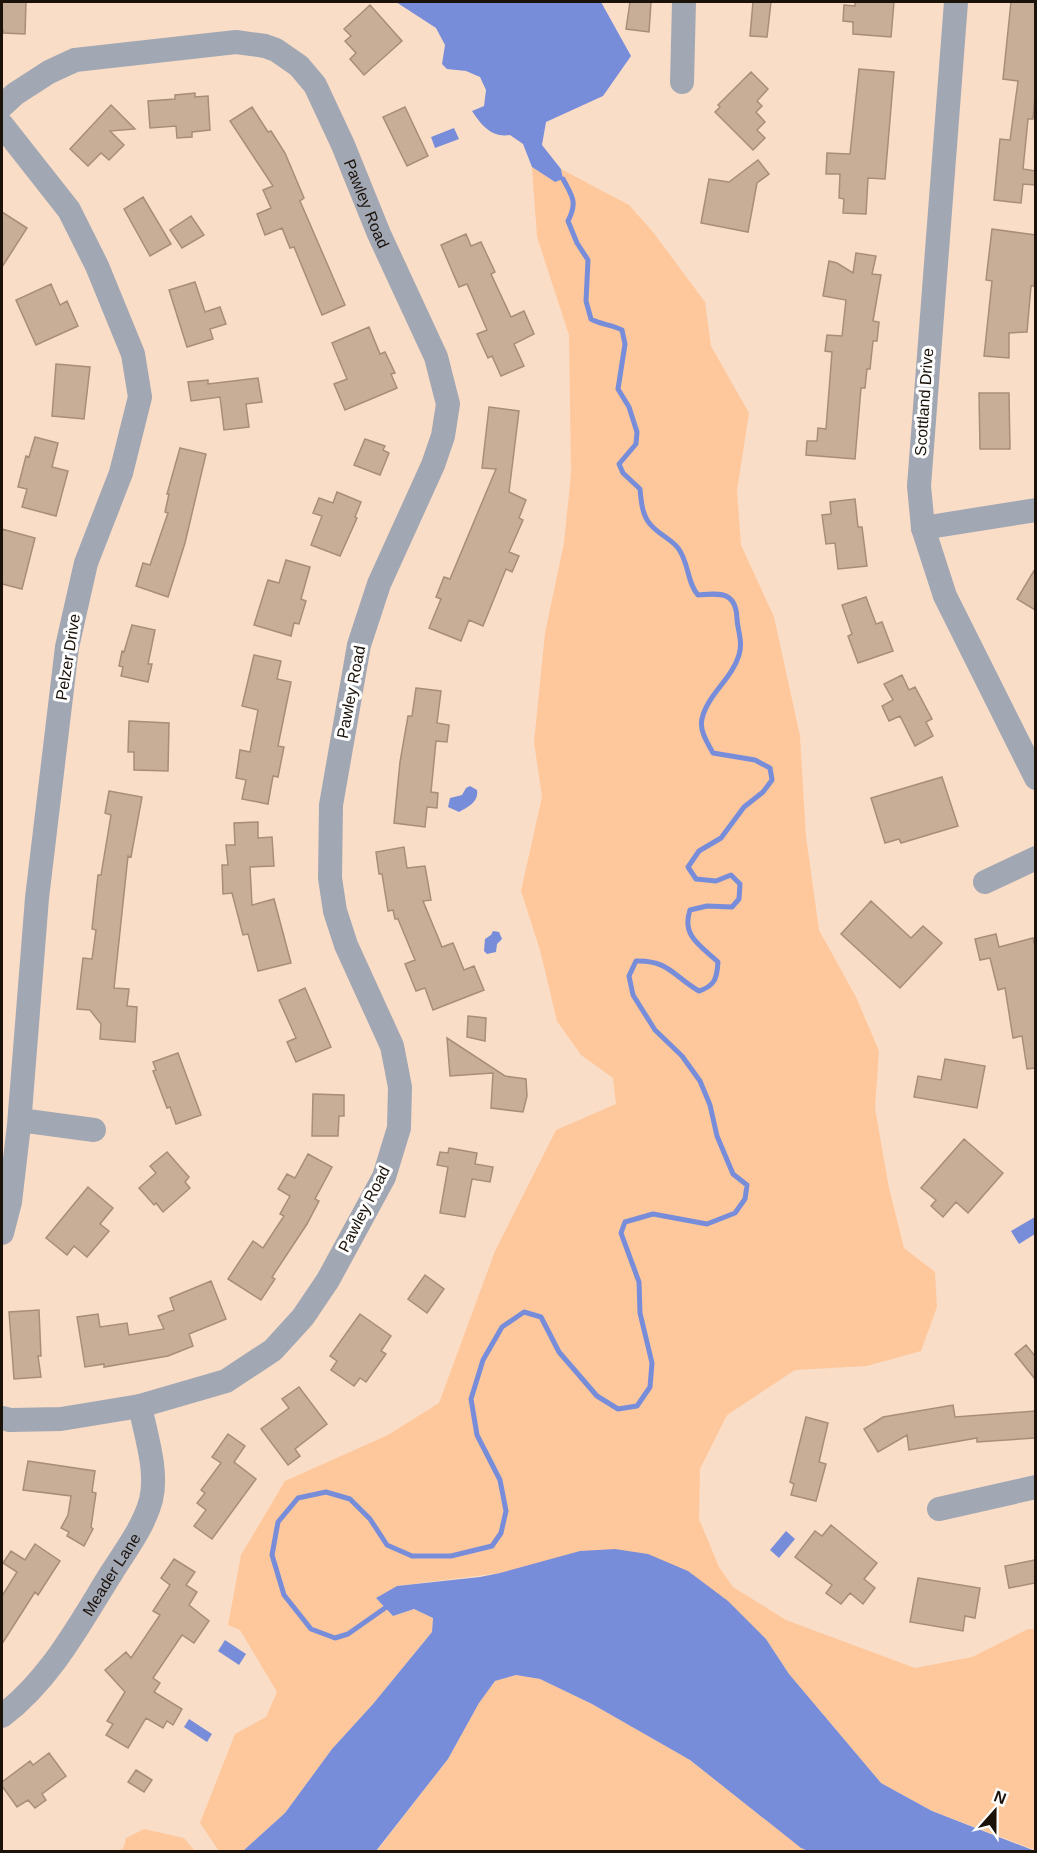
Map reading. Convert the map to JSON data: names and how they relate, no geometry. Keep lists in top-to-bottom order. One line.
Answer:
{"streets":{"street":["Pawley Road","Scottland Drive","Pelzer Drive","Meader Lane"]},"crossings":[["Pawley Road","Meader Lane"]],"north":"top"}
